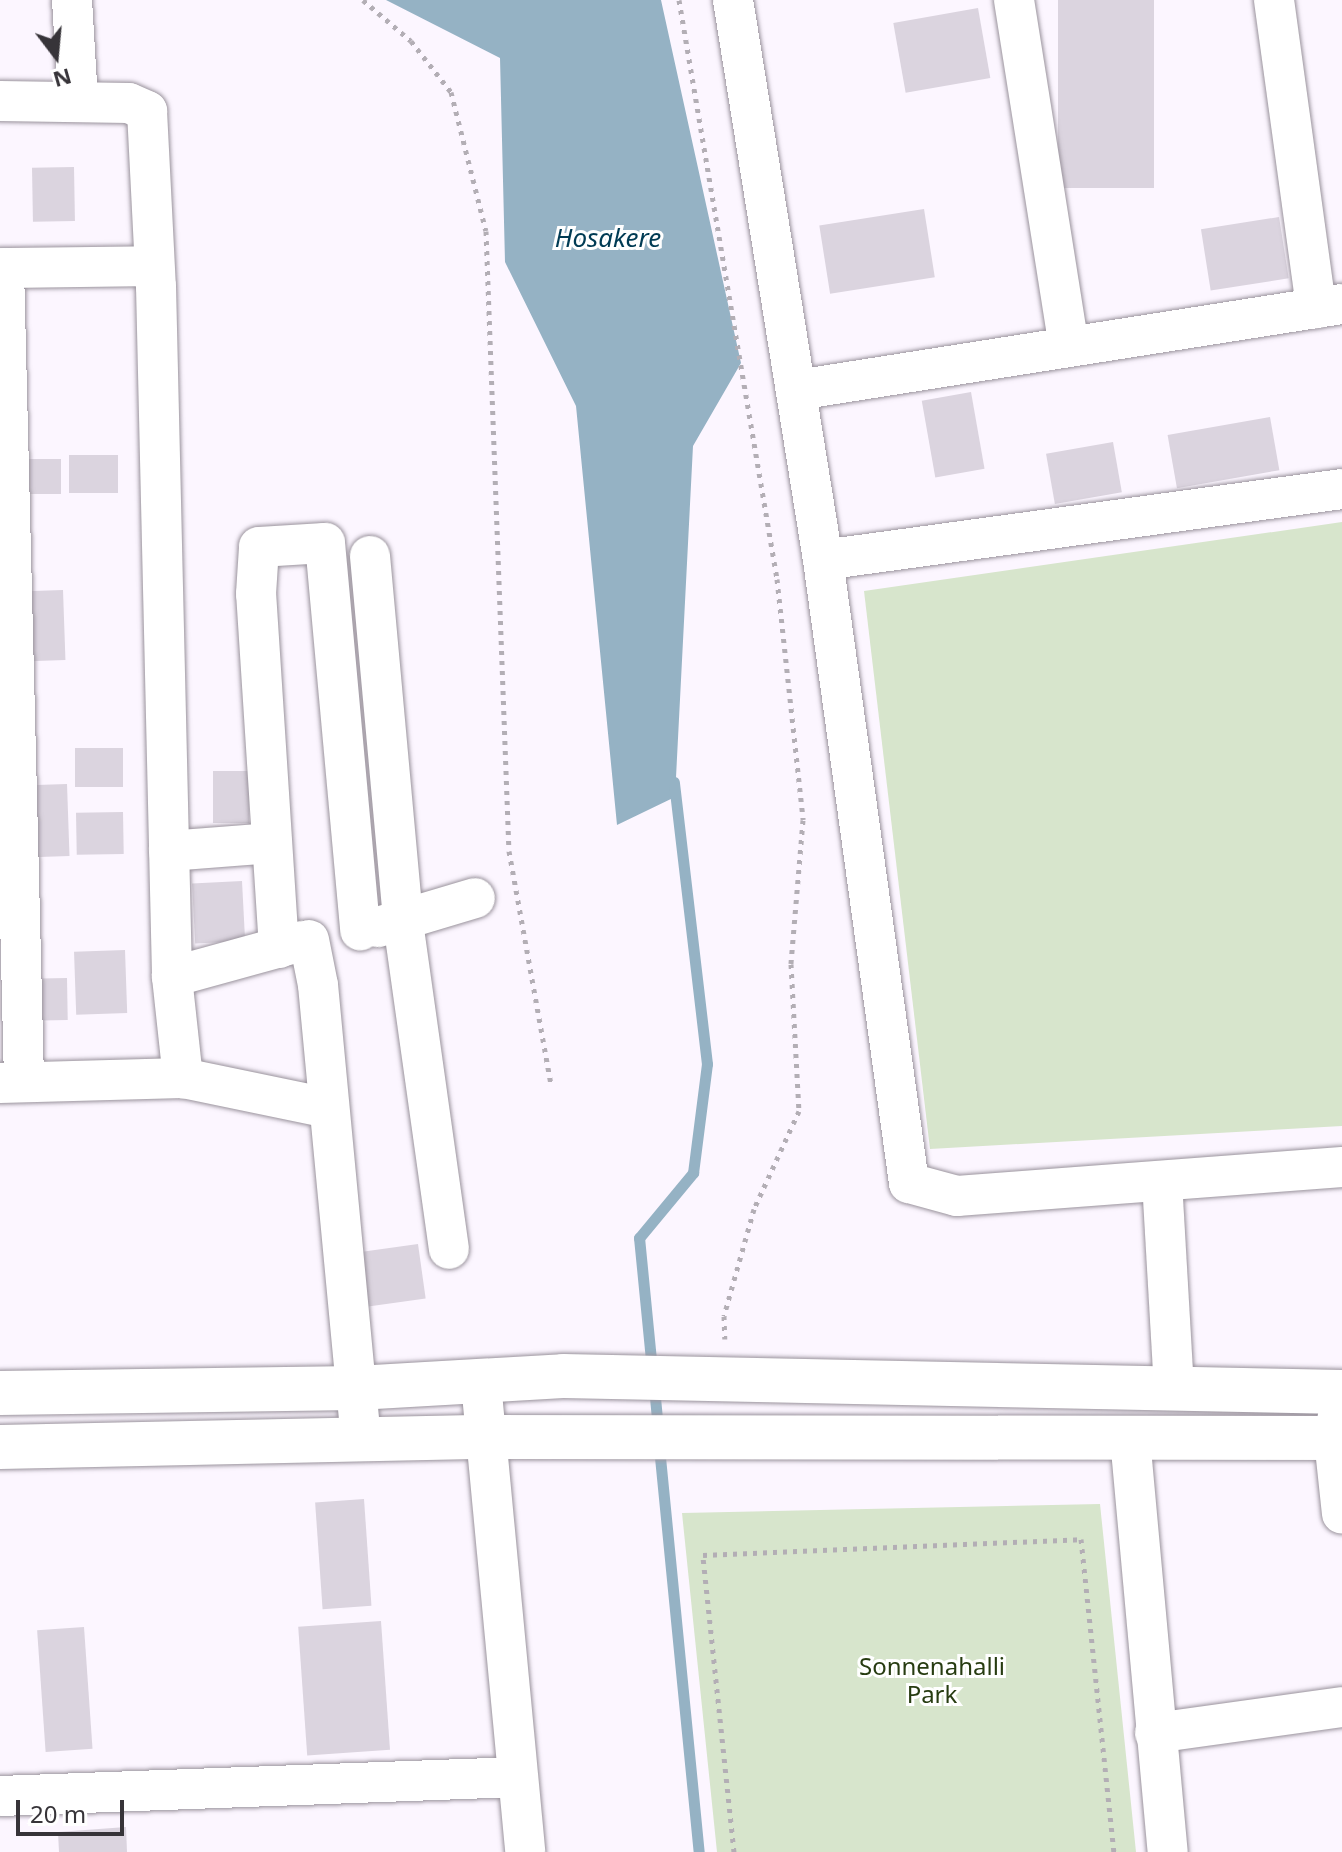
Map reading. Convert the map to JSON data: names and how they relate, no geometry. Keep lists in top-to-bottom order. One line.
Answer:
{"water":["Hosakere"],"parks":["Sonnenahalli Park"],"scale_bar":"20 m","north":"bottom"}
